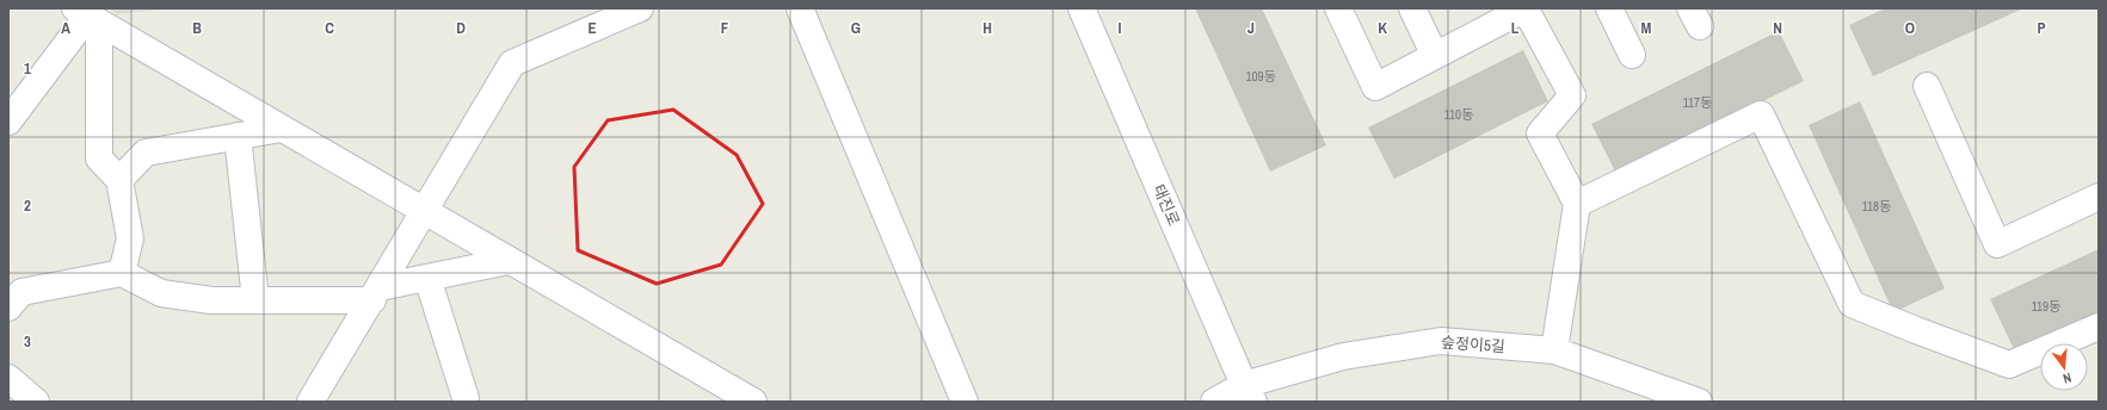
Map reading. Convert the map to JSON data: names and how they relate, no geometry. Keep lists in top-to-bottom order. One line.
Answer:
{"streets":{"street":["태진로","숲정이5길"]},"crossings":[["태진로","숲정이5길"]],"house_numbers":["109동","117동","110동","118동","119동"],"north":"bottom","grid":{"columns":["A","B","C","D","E","F","G","H","I","J","K","L","M","N","O","P"],"rows":["1","2","3"]}}
